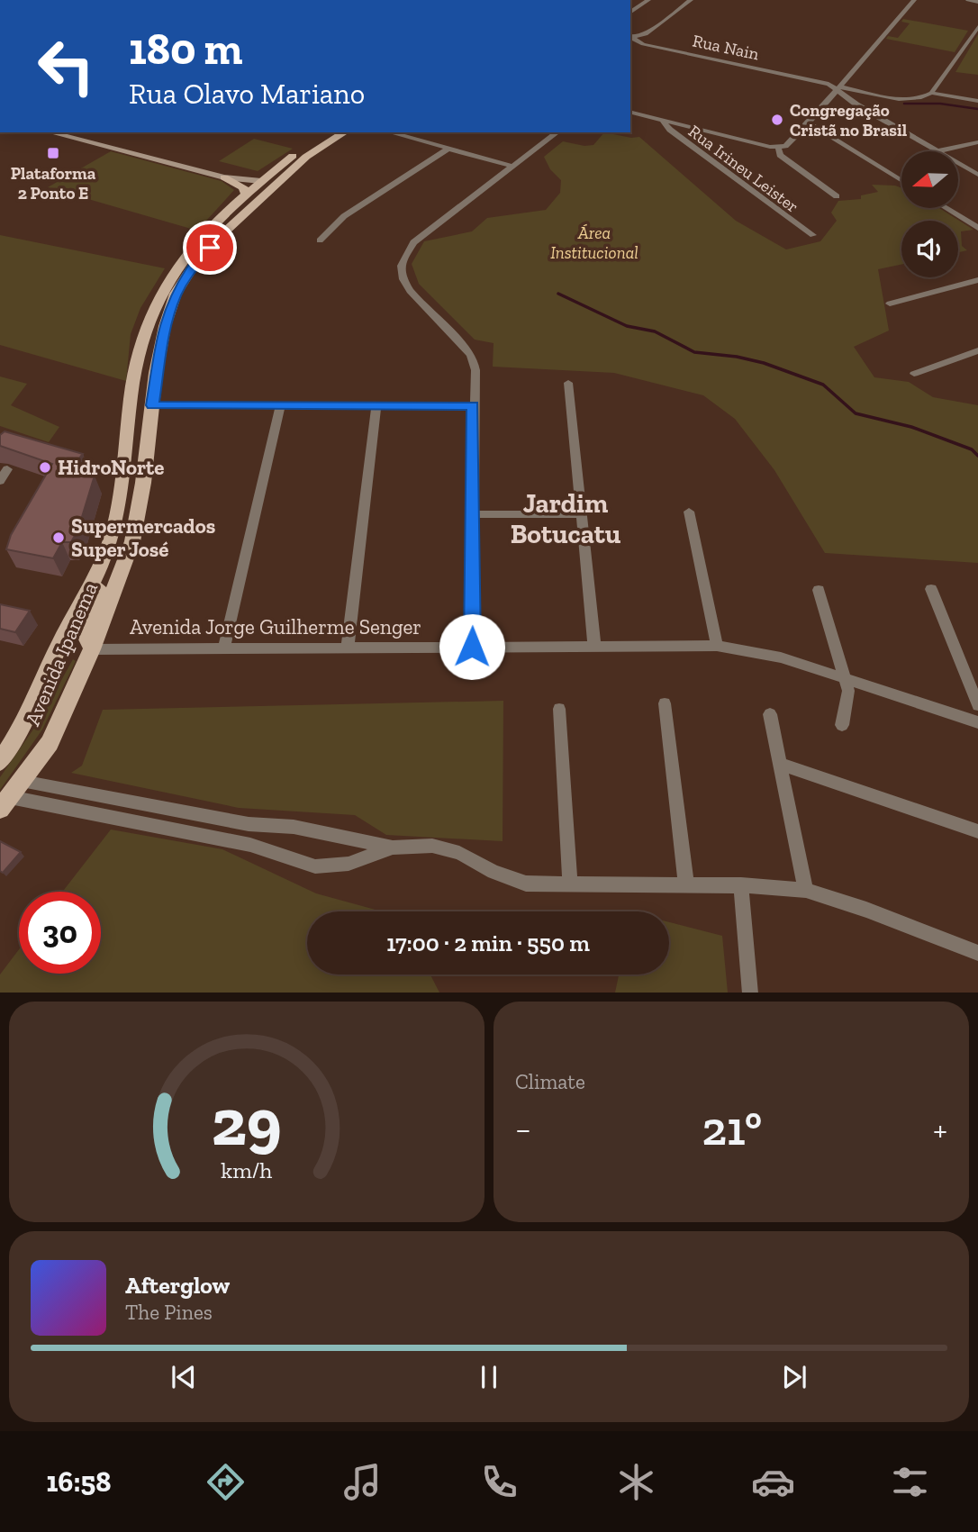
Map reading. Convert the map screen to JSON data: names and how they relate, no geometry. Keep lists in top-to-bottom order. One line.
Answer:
{"streets":{"main road":["Avenida Ipanema"],"street":["Rua Nain","Rua Irineu Leister","Avenida Jorge Guilherme Senger"]},"crossings":[["Avenida Jorge Guilherme Senger","Avenida Ipanema"]],"districts":["Jardim Botucatu"],"parks":["Área Institucional"],"places":{"other":["Congregação Cristã no Brasil","HidroNorte","Supermercados Super José"],"transit":["Plataforma 2 Ponto E"]},"north":"left","page":{"turn":["180 m","Rua Olavo Mariano"],"limit":"30","trip":"17:00 · 2 min · 550 m","tile":"Climate","heat":["−","21°","+"],"song":["Afterglow","The Pines"],"tabs":"16:58","gauge":["29","km/h"]}}
